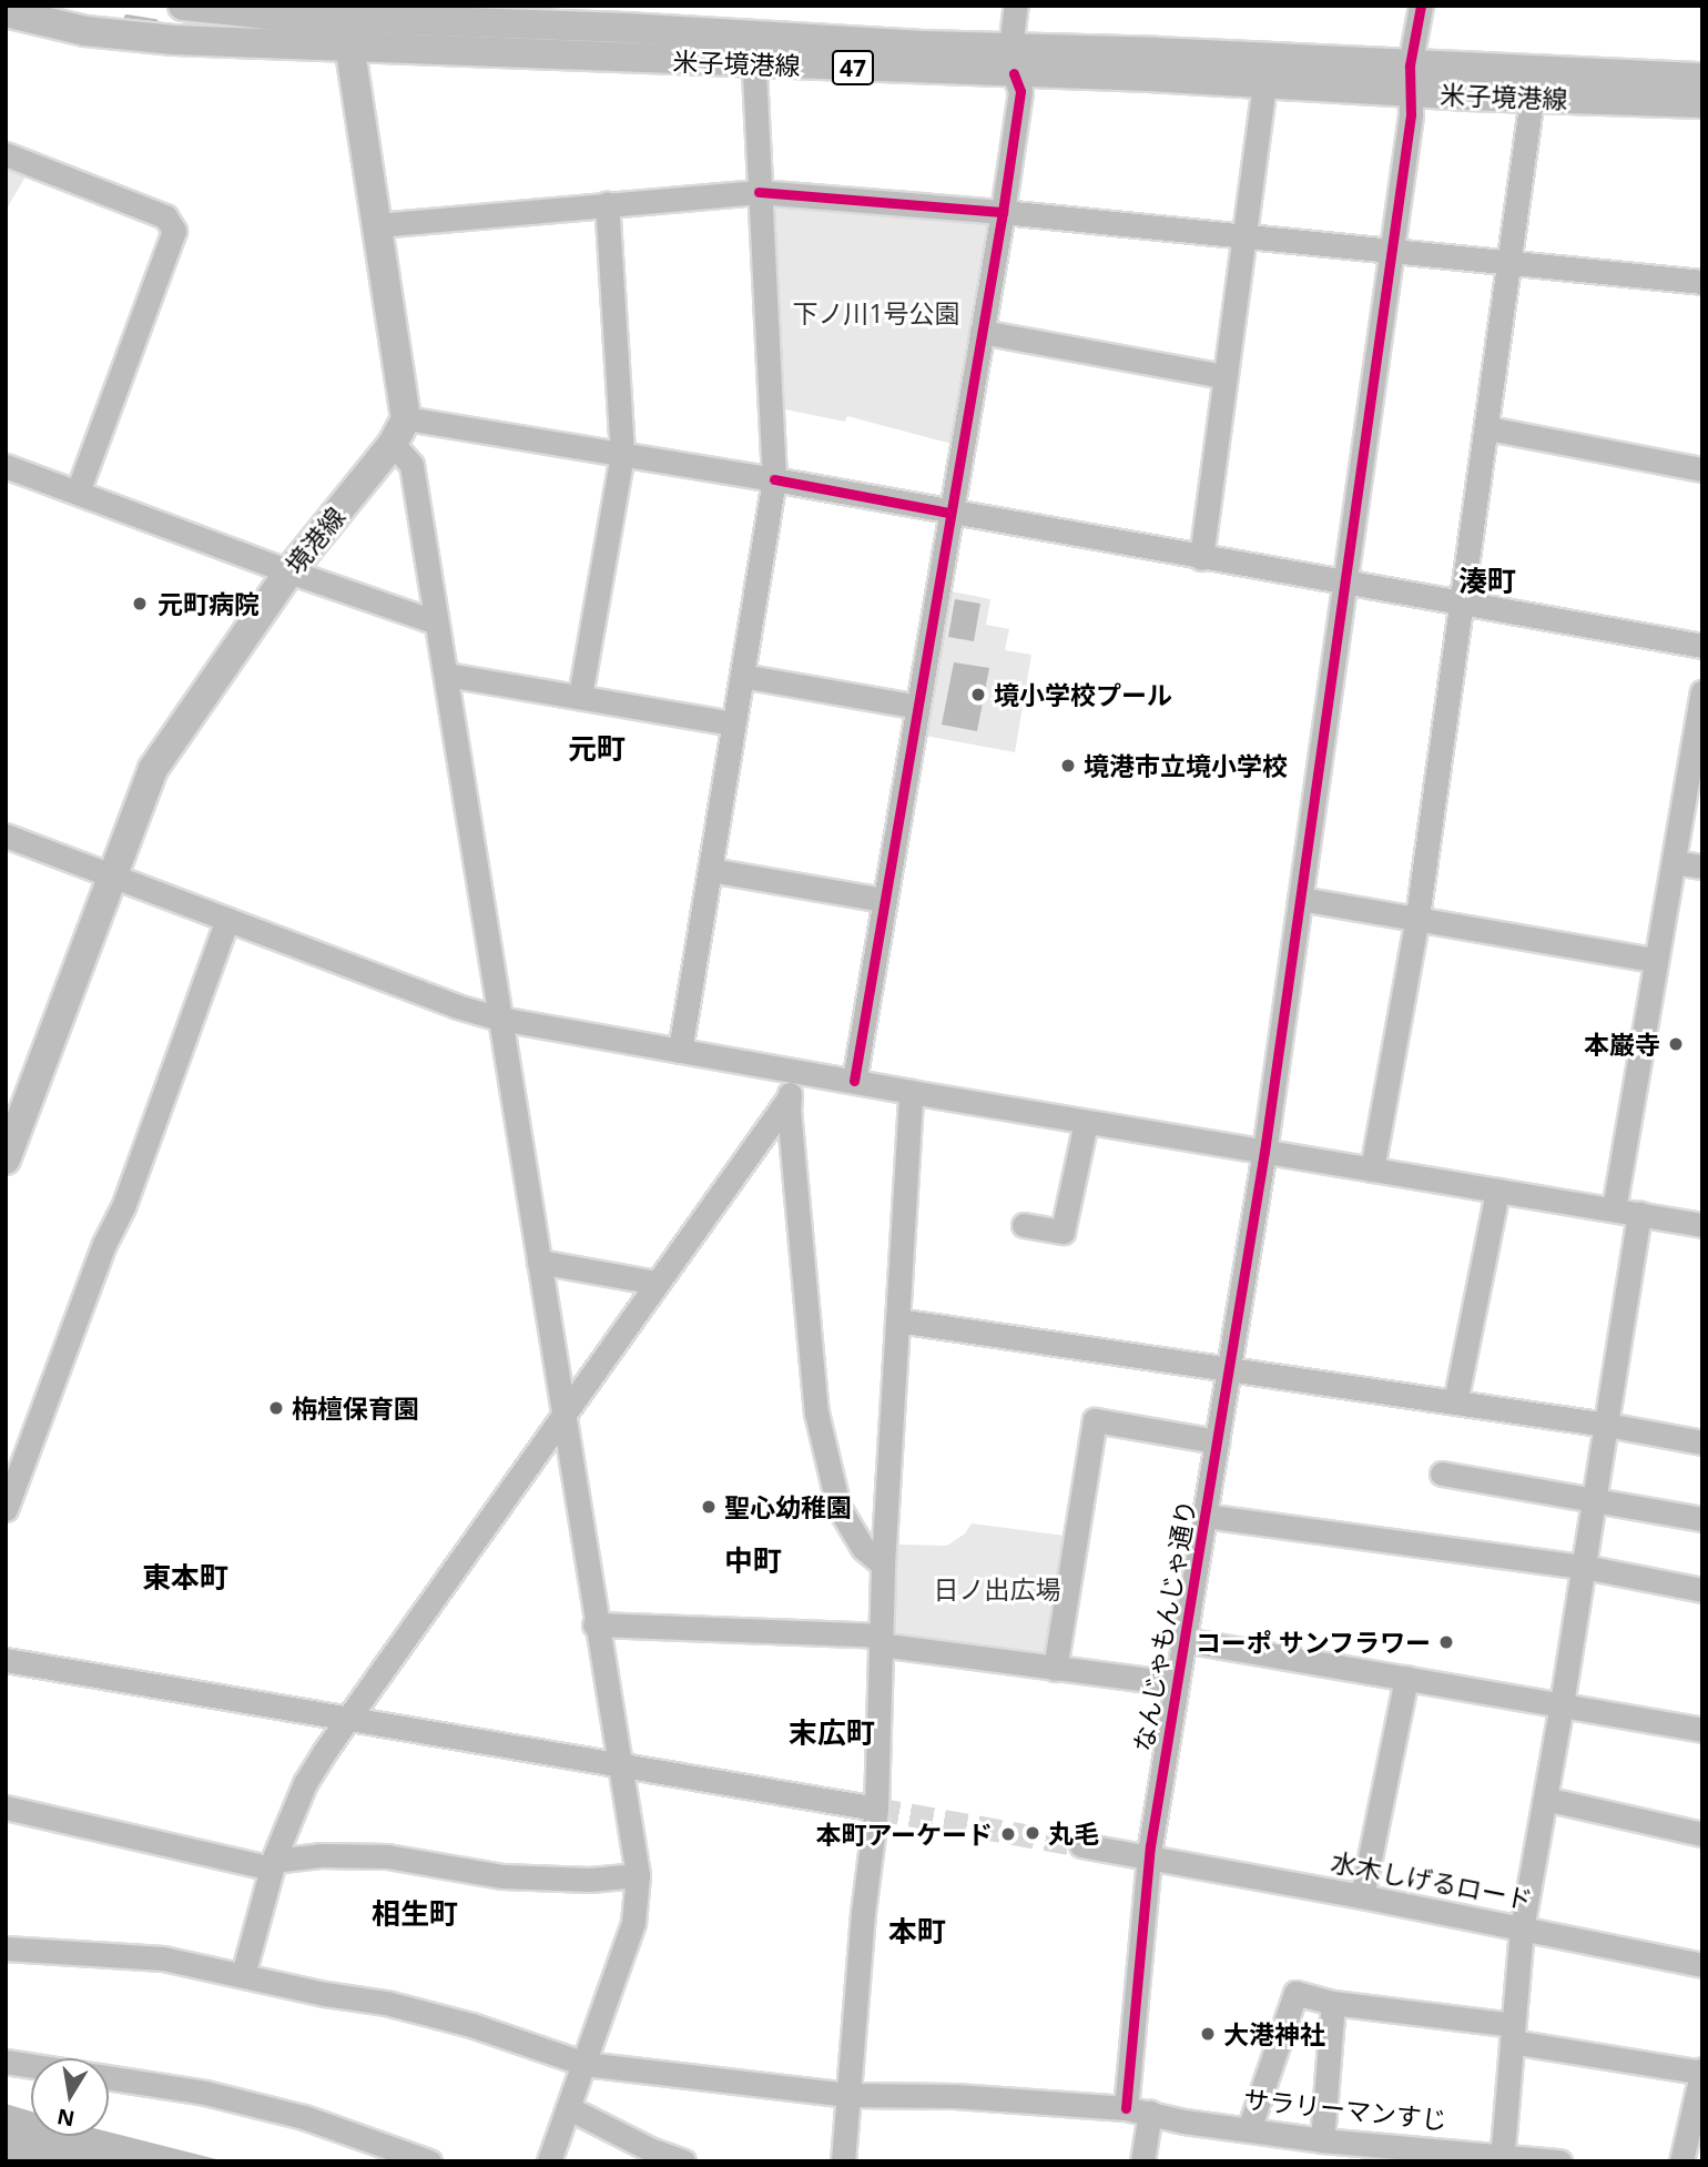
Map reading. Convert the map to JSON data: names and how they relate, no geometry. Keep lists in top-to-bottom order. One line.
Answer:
{"streets":{"main road":["米子境港線","47","境港線"],"street":["なんじゃもんじゃ通り","水木しげるロード","サラリーマンすじ"]},"crossings":[["米子境港線","なんじゃもんじゃ通り"],["なんじゃもんじゃ通り","水木しげるロード"],["なんじゃもんじゃ通り","サラリーマンすじ"]],"districts":["湊町","元町","中町","東本町","末広町","相生町","本町"],"parks":["下ノ川1号公園","日ノ出広場"],"places":["元町病院","境小学校プール","境港市立境小学校","本巌寺","栴檀保育園","聖心幼稚園","コーポ サンフラワー","丸毛","本町アーケード","大港神社"],"north":"bottom"}
